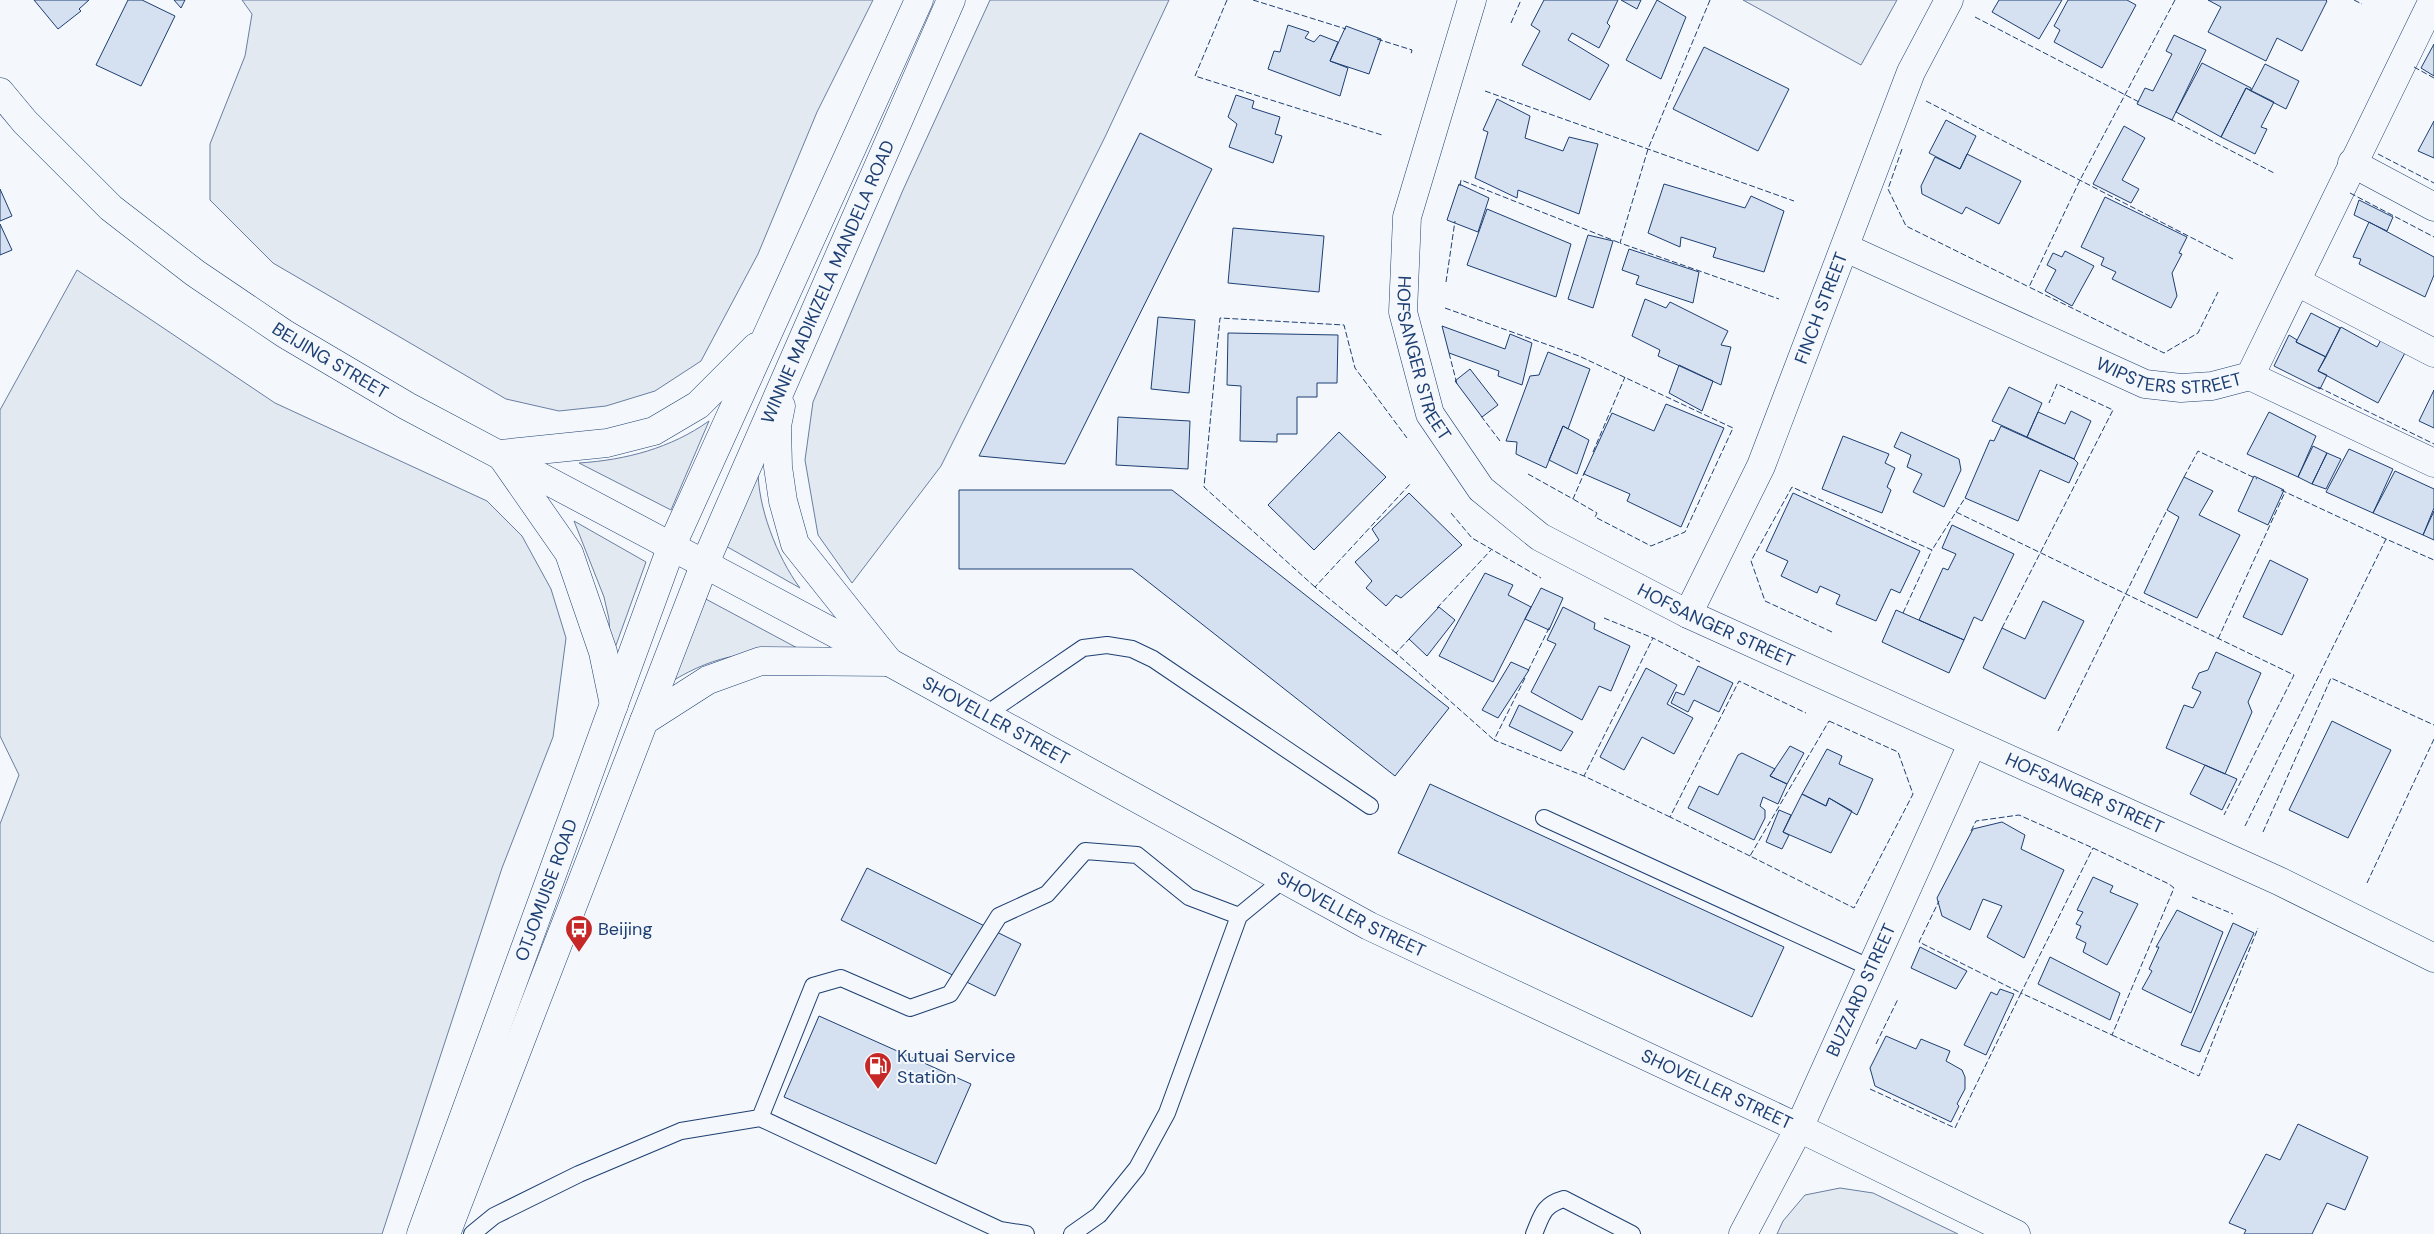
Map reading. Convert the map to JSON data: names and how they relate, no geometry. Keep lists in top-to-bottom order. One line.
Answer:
{"streets":{"street":["WINNIE MADIKIZELA MANDELA ROAD","FINCH STREET","HOFSANGER STREET","BEIJING STREET","WIPSTERS STREET","SHOVELLER STREET","OTJOMUISE ROAD","BUZZARD STREET"]},"crossings":[["WINNIE MADIKIZELA MANDELA ROAD","BEIJING STREET"],["WINNIE MADIKIZELA MANDELA ROAD","SHOVELLER STREET"],["WINNIE MADIKIZELA MANDELA ROAD","OTJOMUISE ROAD"],["FINCH STREET","HOFSANGER STREET"],["FINCH STREET","WIPSTERS STREET"],["HOFSANGER STREET","BUZZARD STREET"],["BEIJING STREET","SHOVELLER STREET"],["BEIJING STREET","OTJOMUISE ROAD"],["SHOVELLER STREET","OTJOMUISE ROAD"],["SHOVELLER STREET","BUZZARD STREET"]],"places":{"bus stop":["Beijing"],"fuel station":["Kutuai Service Station"]}}
